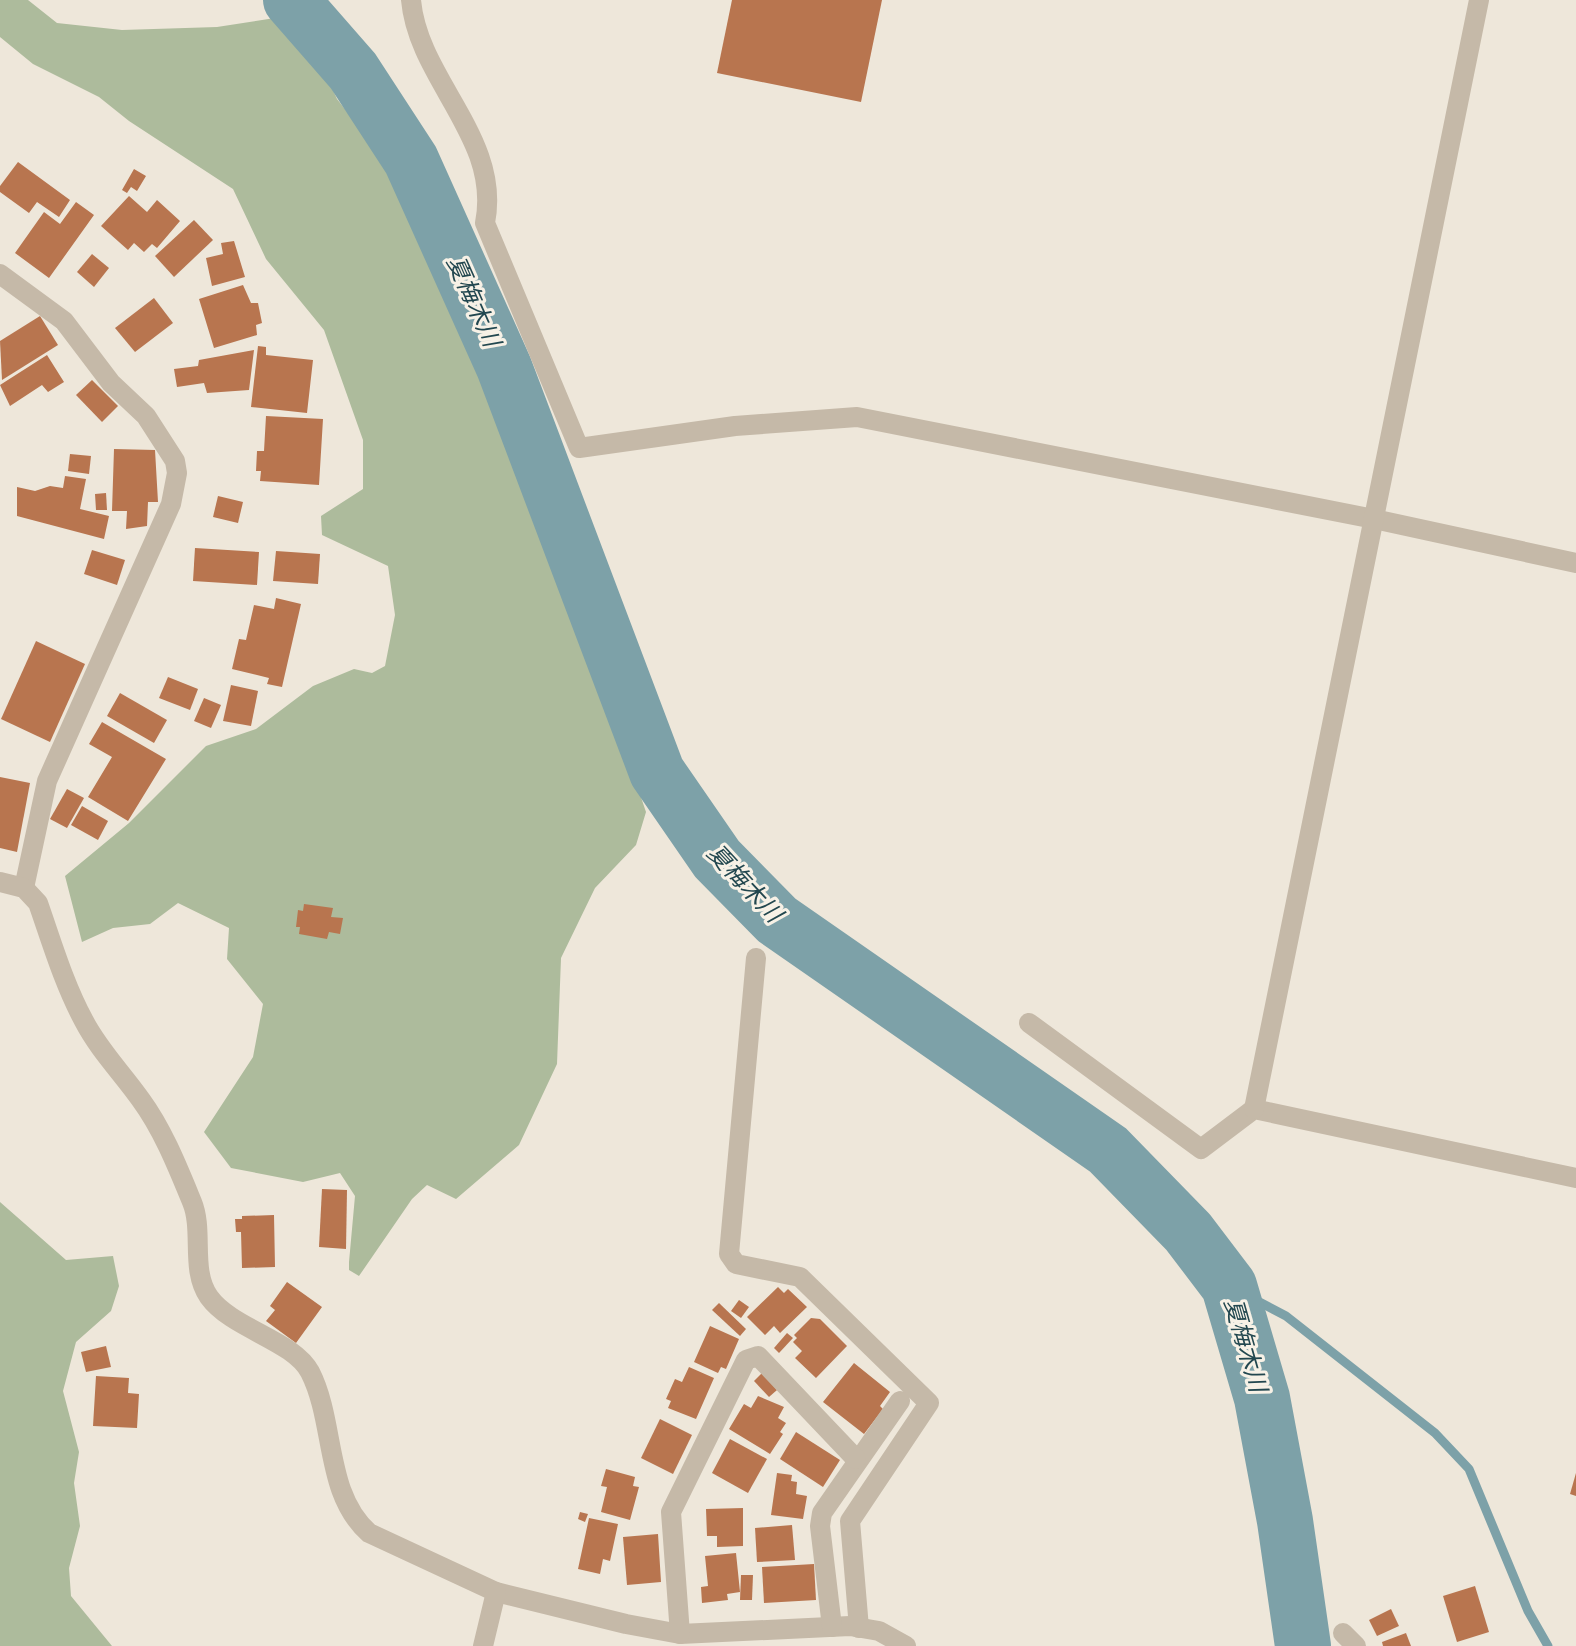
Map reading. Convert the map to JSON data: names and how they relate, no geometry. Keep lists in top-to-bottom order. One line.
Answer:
{"water":["夏梅木川"]}
